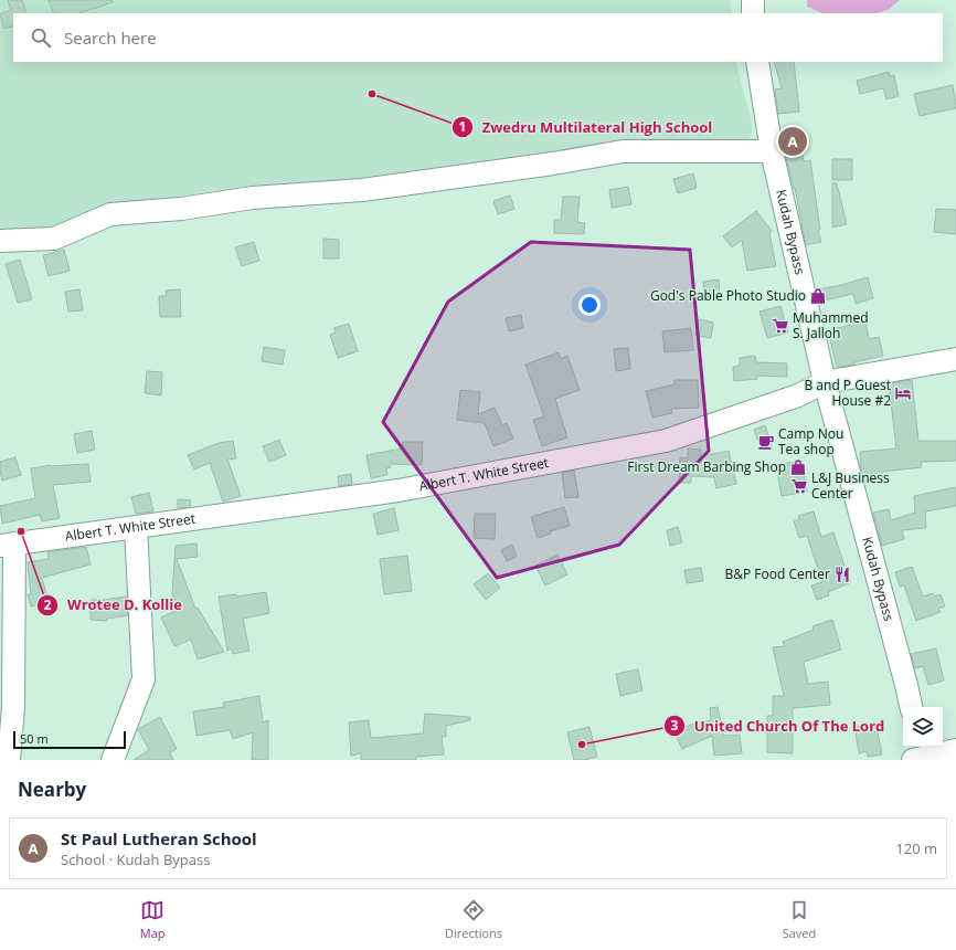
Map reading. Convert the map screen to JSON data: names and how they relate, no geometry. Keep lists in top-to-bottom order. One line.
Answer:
{"streets":{"street":["Kudah Bypass","Albert T. White Street"]},"crossings":[["Kudah Bypass","Albert T. White Street"]],"places":{"other":["Zwedru Multilateral High School","Wrotee D. Kollie","United Church Of The Lord"],"shop":["God's Pable Photo Studio","First Dream Barbing Shop"],"supermarket":["Muhammed S. Jalloh","L&J Business Center"],"hotel":["B and P Guest House #2"],"cafe":["Camp Nou Tea shop"],"restaurant":["B&P Food Center"]},"scale_bar":"50 m","page":{"search":"Search here","pins":"A","scale":"50 m","heading":"Nearby","list":[{"mark":"A","name":"St Paul Lutheran School","note":"School · Kudah Bypass","value":"120 m"}],"nav":["Map","Directions","Saved"]}}
